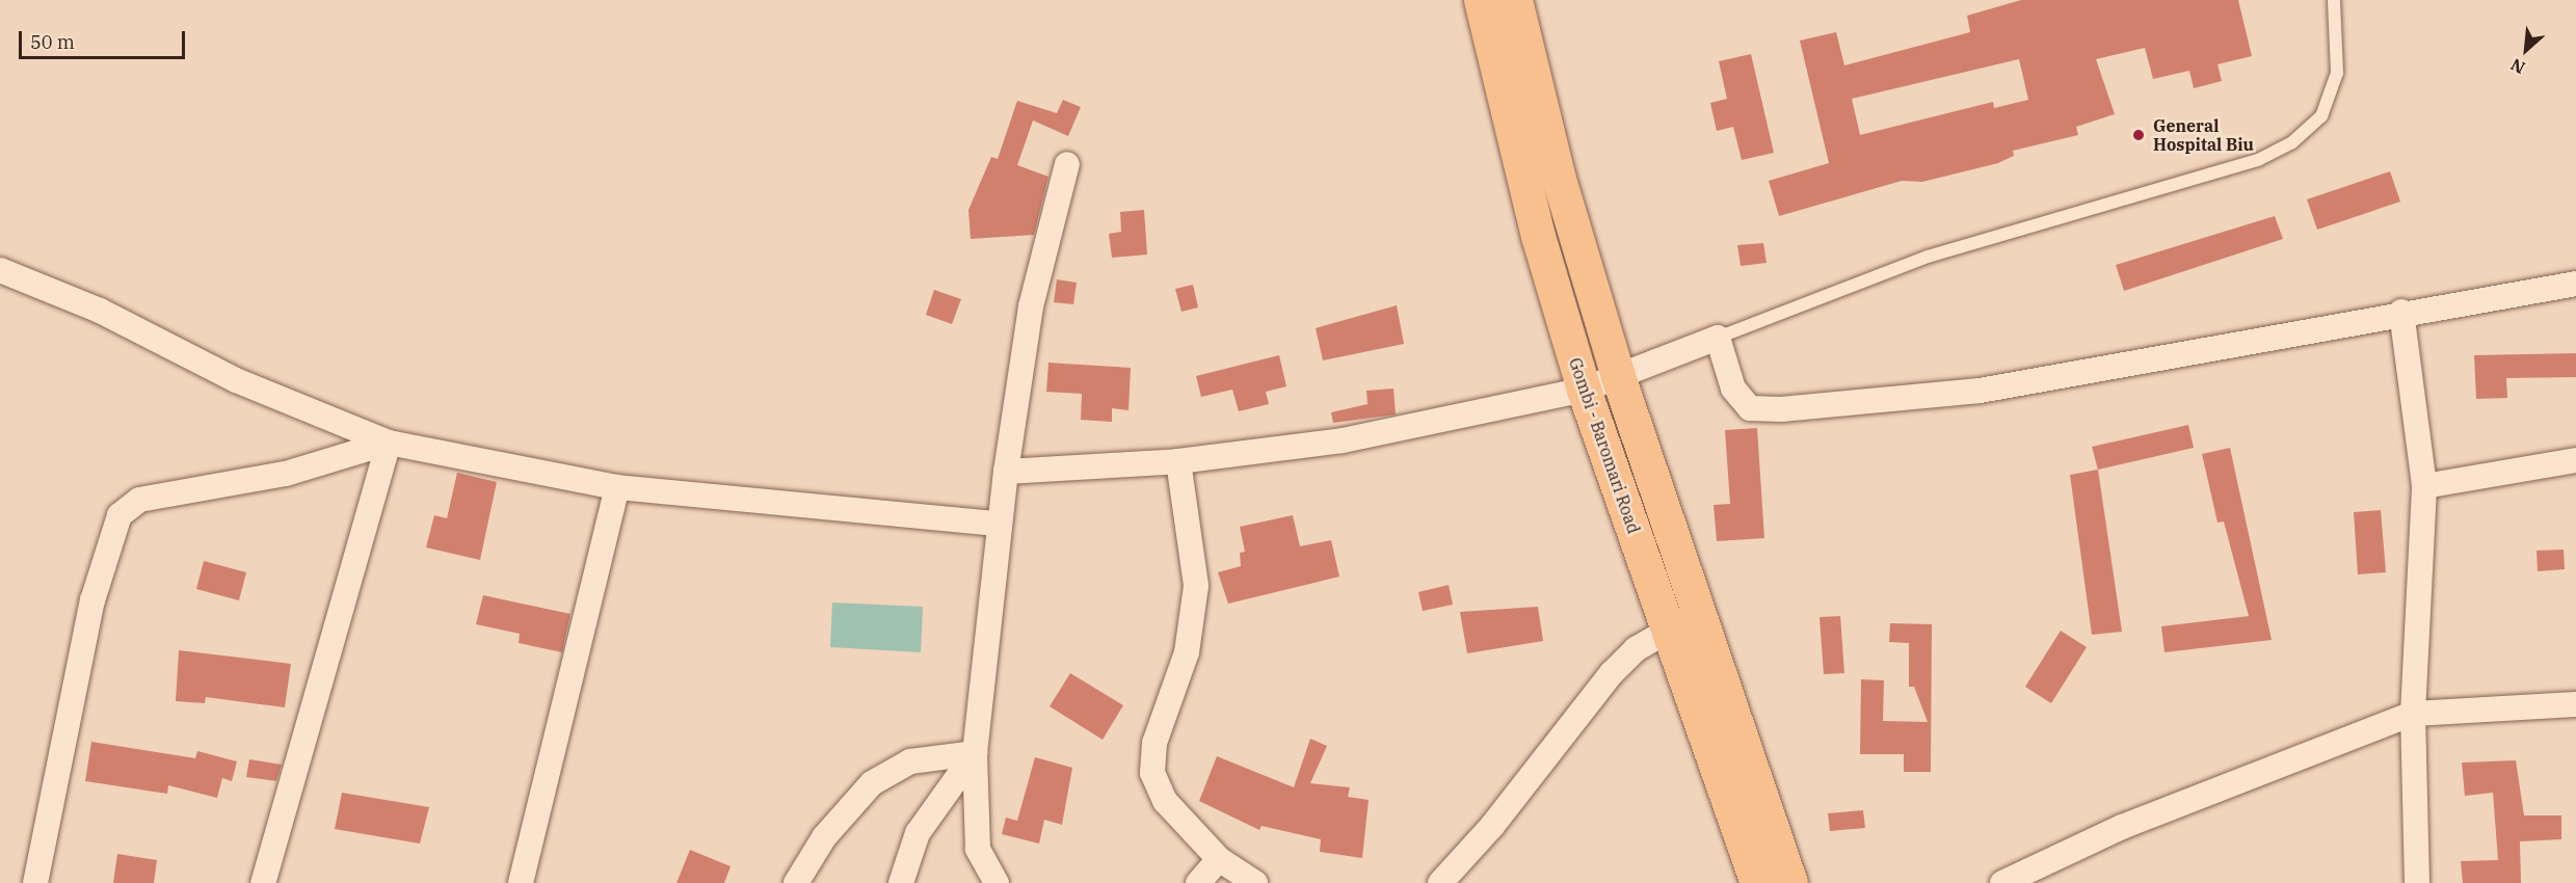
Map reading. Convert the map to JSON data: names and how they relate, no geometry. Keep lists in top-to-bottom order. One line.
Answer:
{"streets":{"main road":["Gombi - Baromari Road"]},"places":["General Hospital Biu"],"scale_bar":"50 m","north":"bottom left"}
